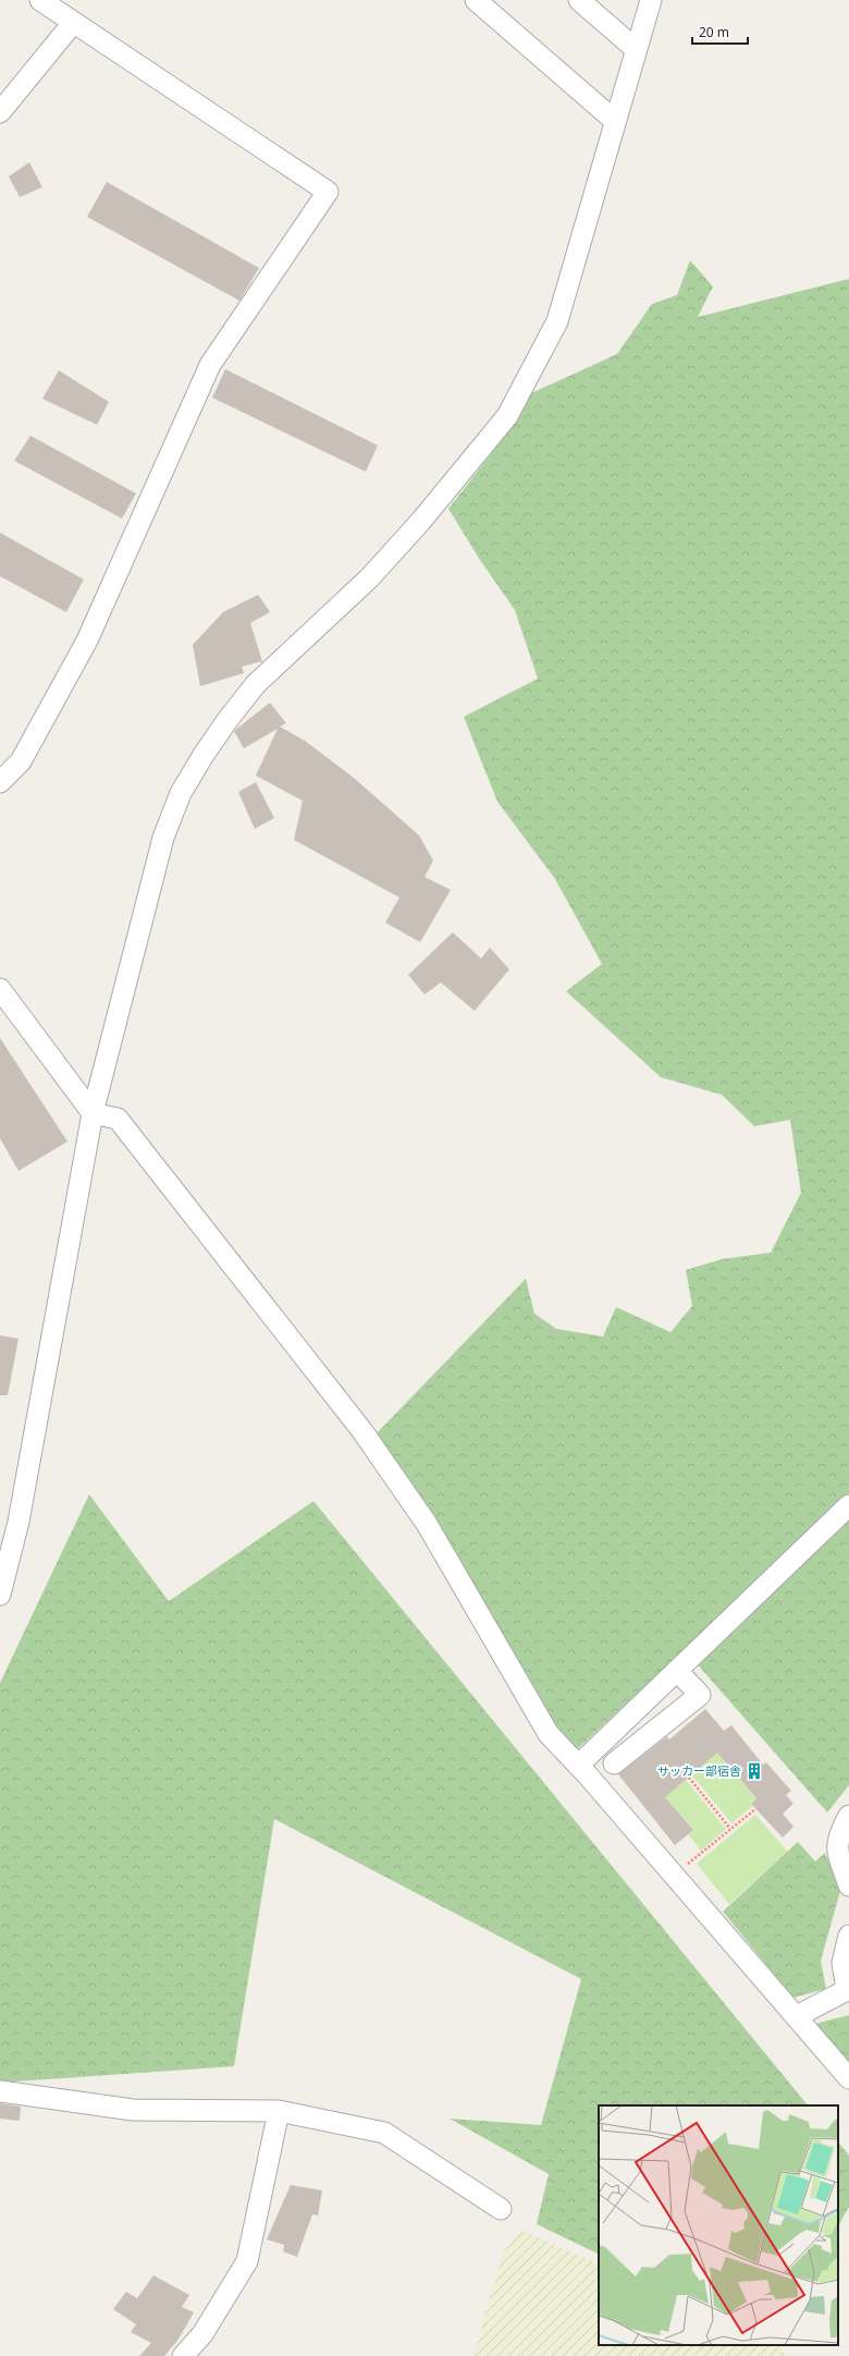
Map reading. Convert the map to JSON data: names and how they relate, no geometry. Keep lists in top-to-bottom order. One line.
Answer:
{"places":{"building":["サッカー部宿舎"]},"scale_bar":"20 m"}
